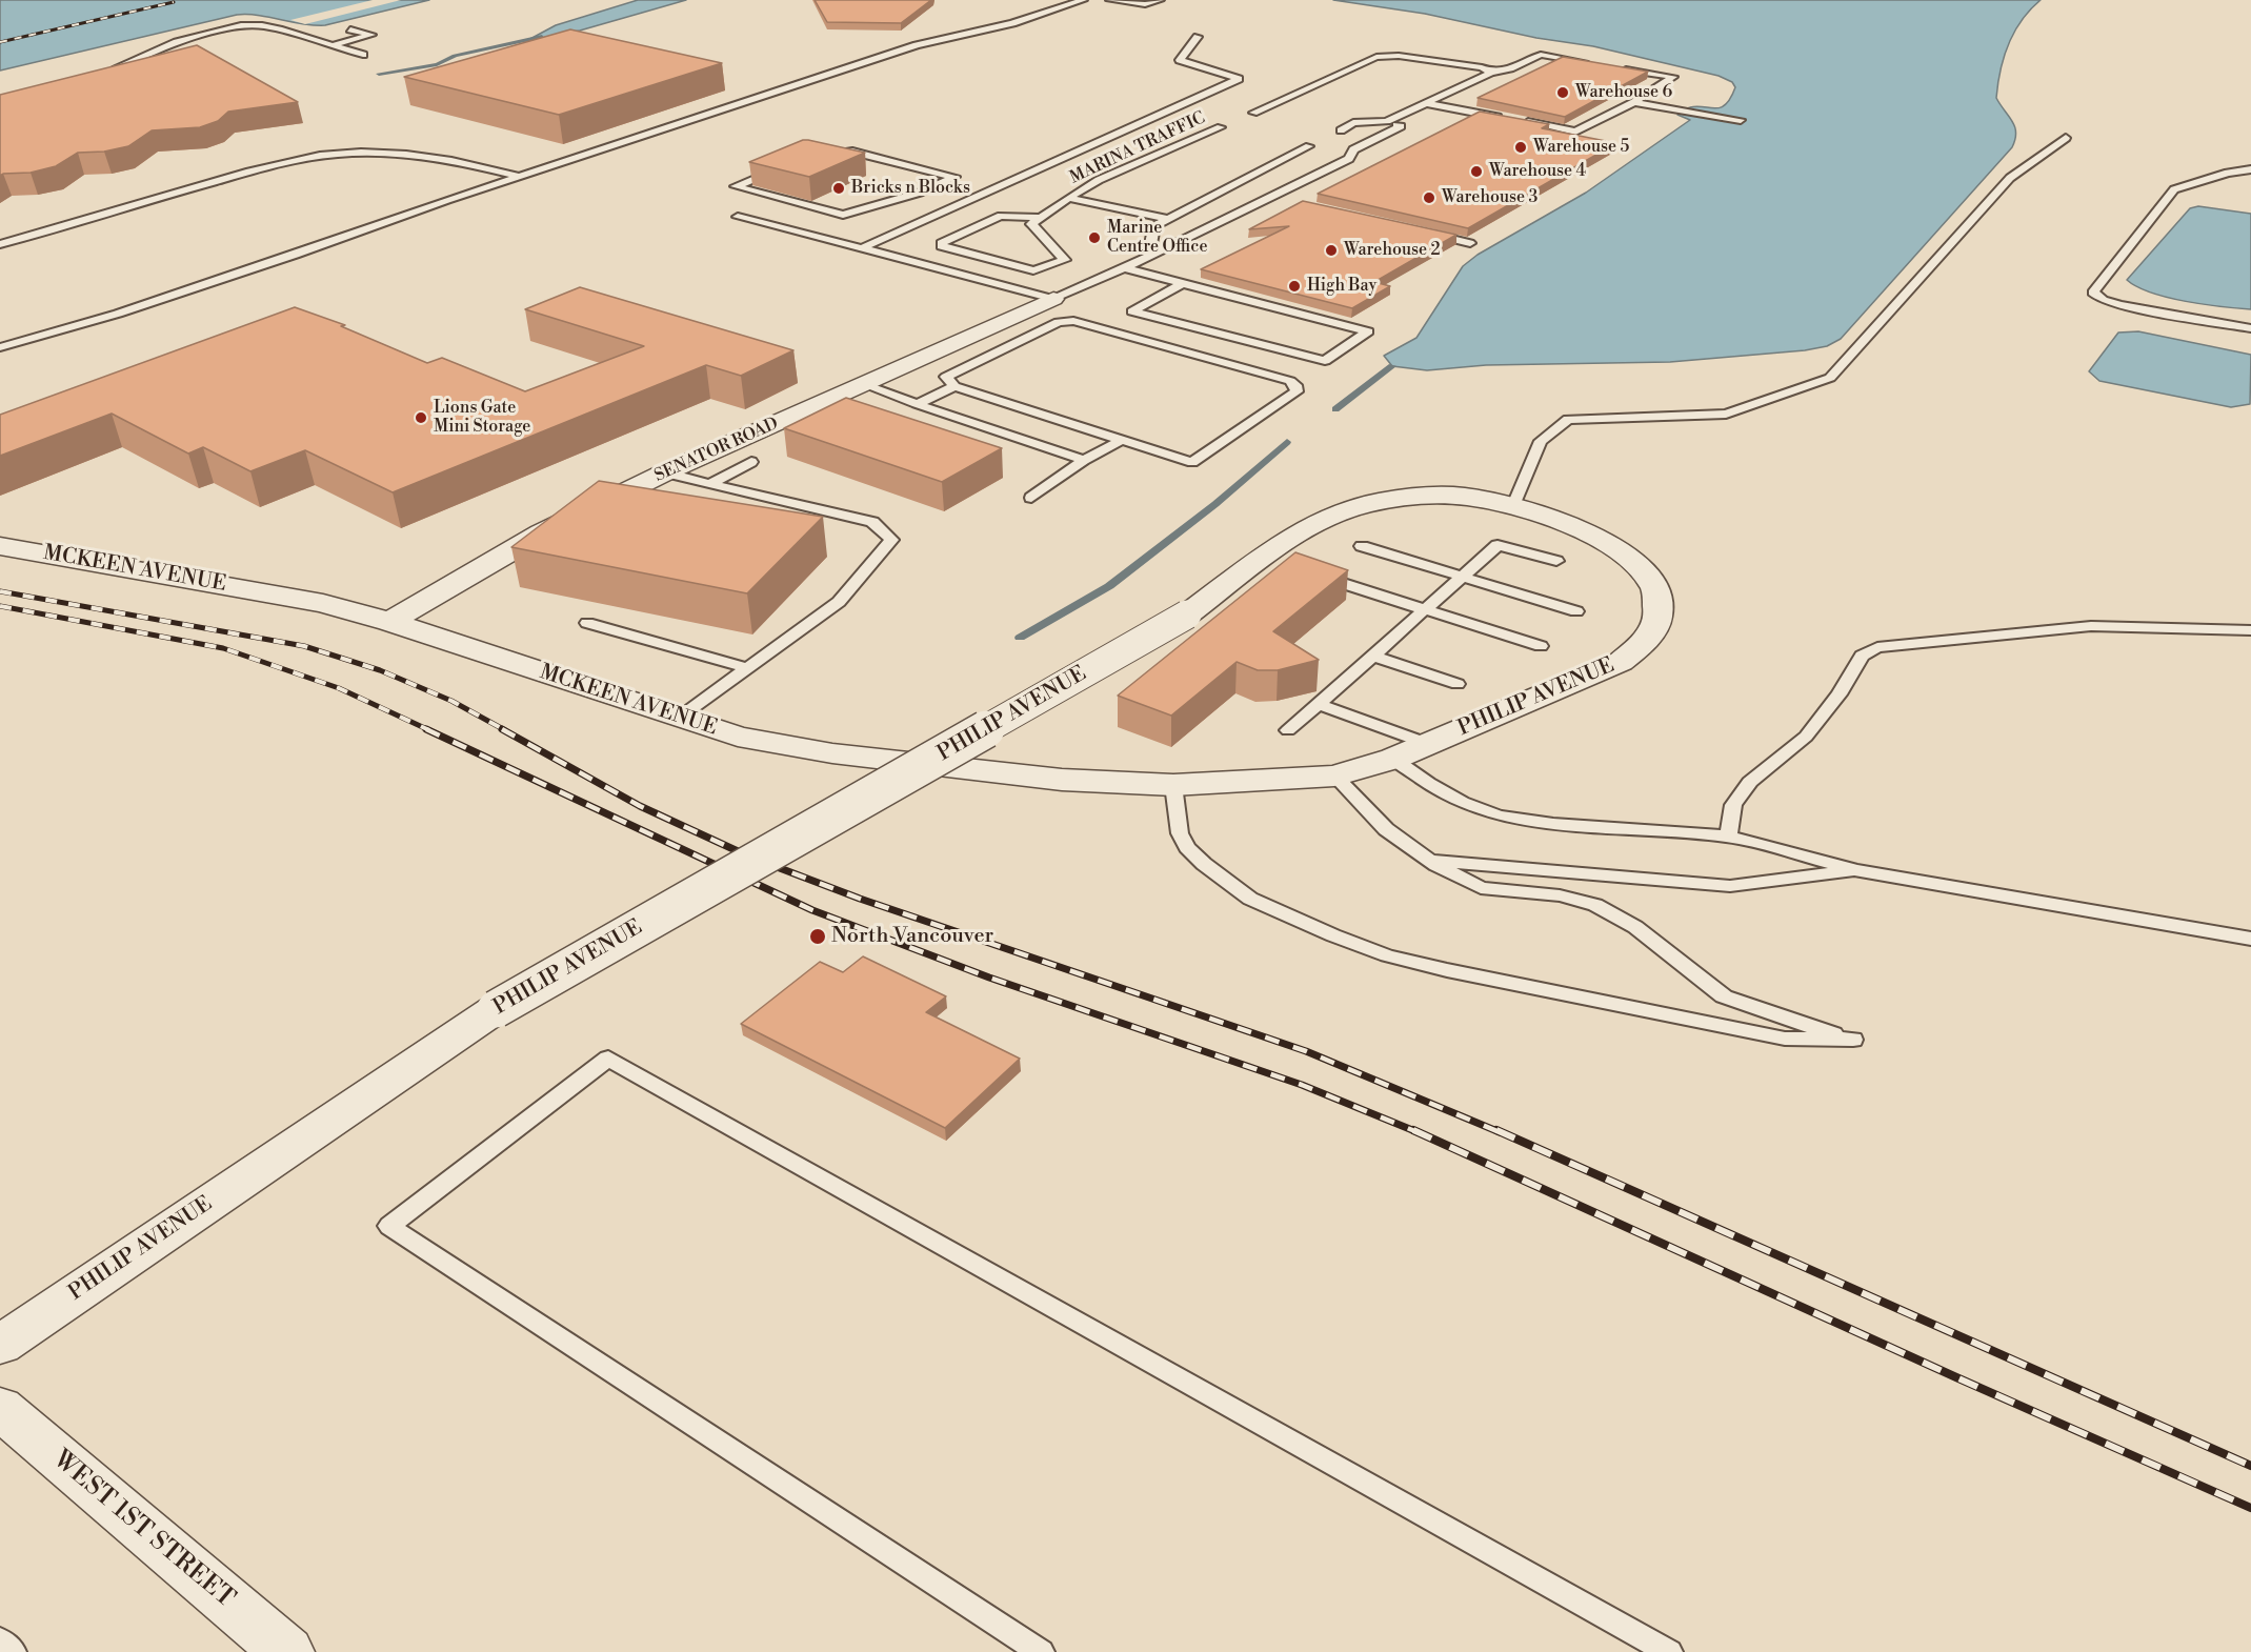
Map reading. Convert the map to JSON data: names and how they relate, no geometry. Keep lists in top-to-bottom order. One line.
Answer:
{"streets":{"street":["SENATOR ROAD","MCKEEN AVENUE","PHILIP AVENUE","WEST 1ST STREET"],"lane":["MARINA TRAFFIC"]},"crossings":[["SENATOR ROAD","MCKEEN AVENUE"],["MCKEEN AVENUE","PHILIP AVENUE"]],"places":["Warehouse 6","Warehouse 5","Warehouse 4","Bricks n Blocks","Warehouse 3","Marine Centre Office","Warehouse 2","High Bay","Lions Gate Mini Storage","North Vancouver"]}
